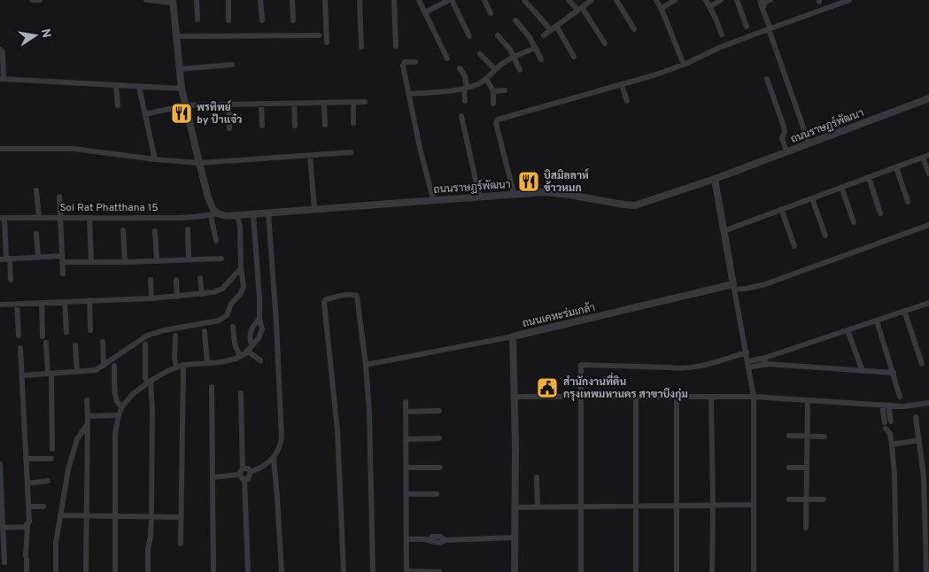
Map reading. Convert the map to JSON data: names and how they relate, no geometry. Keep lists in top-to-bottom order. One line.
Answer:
{"streets":{"street":["ถนนราษฏร์พัฒนา","Soi Rat Phatthana 15","ถนนเคหะร่มเกล้า"]},"crossings":[["ถนนราษฏร์พัฒนา","Soi Rat Phatthana 15"]],"places":{"restaurant":["พรทิพย์ by ป้าแจ๋ว","บิสมิลลาห์ ข้าวหมก"],"public building":["สำนักงานที่ดิน กรุงเทพมหานคร สาขาบึงกุ่ม"]},"north":"right"}
